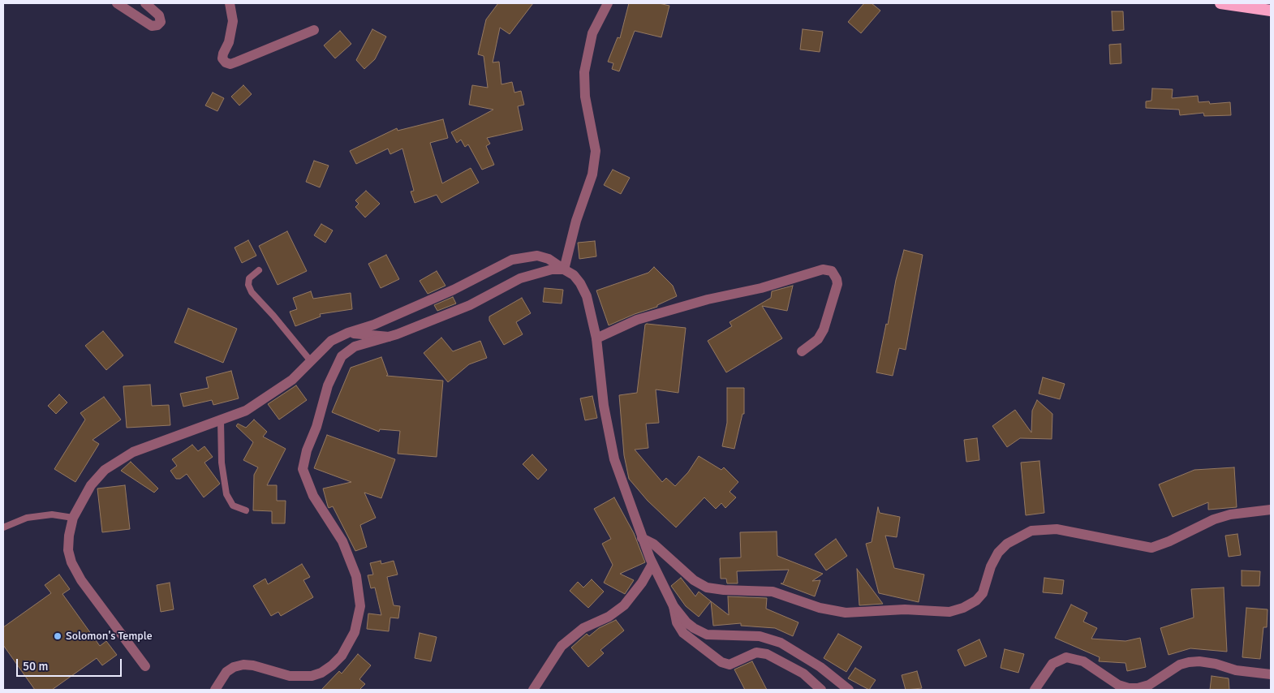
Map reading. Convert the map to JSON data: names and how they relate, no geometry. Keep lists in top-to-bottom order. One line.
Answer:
{"places":["Solomon's Temple"],"scale_bar":"50 m"}
